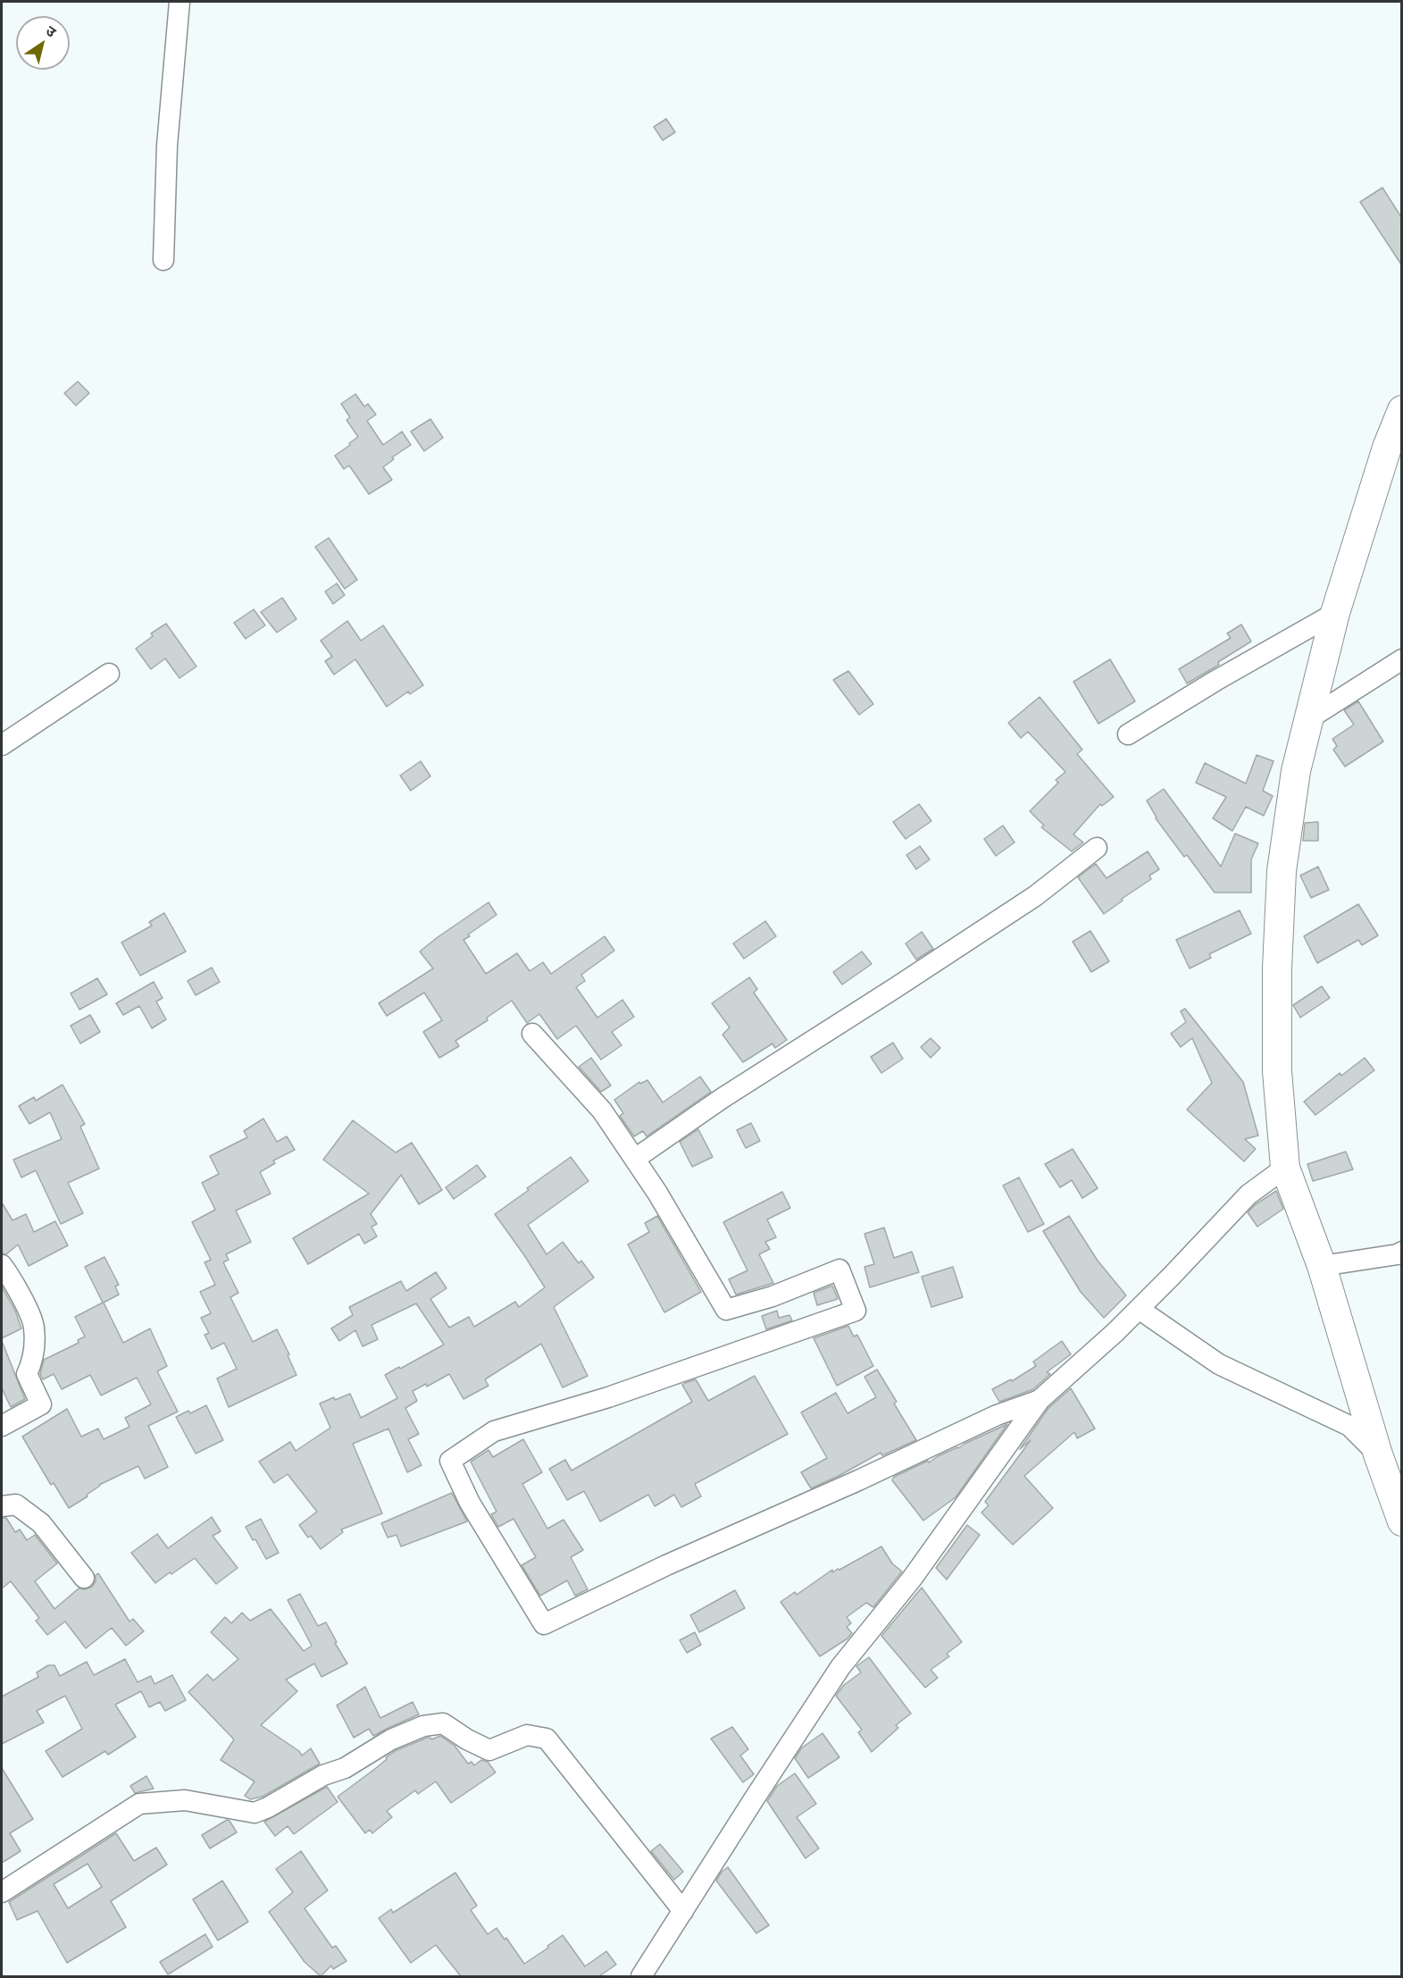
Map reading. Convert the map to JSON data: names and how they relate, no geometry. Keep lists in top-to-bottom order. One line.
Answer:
{"north":"top right"}
